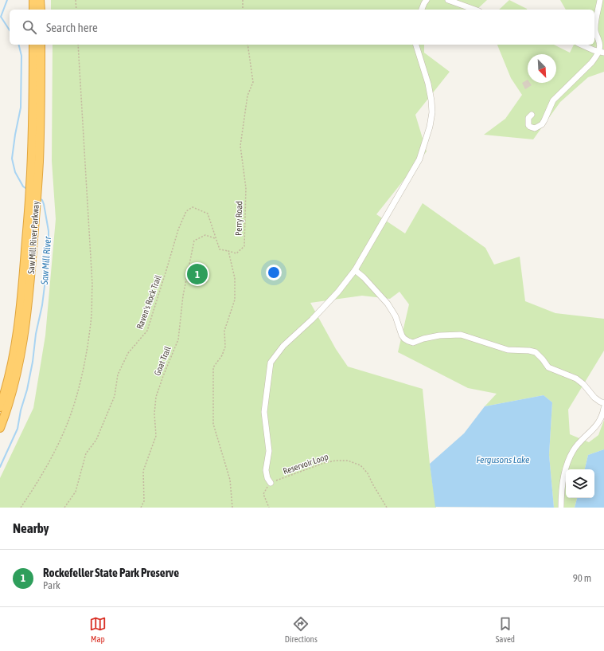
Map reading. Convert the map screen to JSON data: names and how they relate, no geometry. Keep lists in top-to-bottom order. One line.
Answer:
{"streets":{"highway":["Saw Mill River Parkway"],"path":["Perry Road","Raven's Rock Trail","Goat Trail","Reservoir Loop"]},"crossings":[["Perry Road","Raven's Rock Trail"],["Raven's Rock Trail","Goat Trail"]],"water":["Saw Mill River","Fergusons Lake"],"north":"bottom right","page":{"search":"Search here","pins":"1","heading":"Nearby","list":[{"mark":"1","name":"Rockefeller State Park Preserve","note":"Park","value":"90 m"}],"nav":["Map","Directions","Saved"]}}
